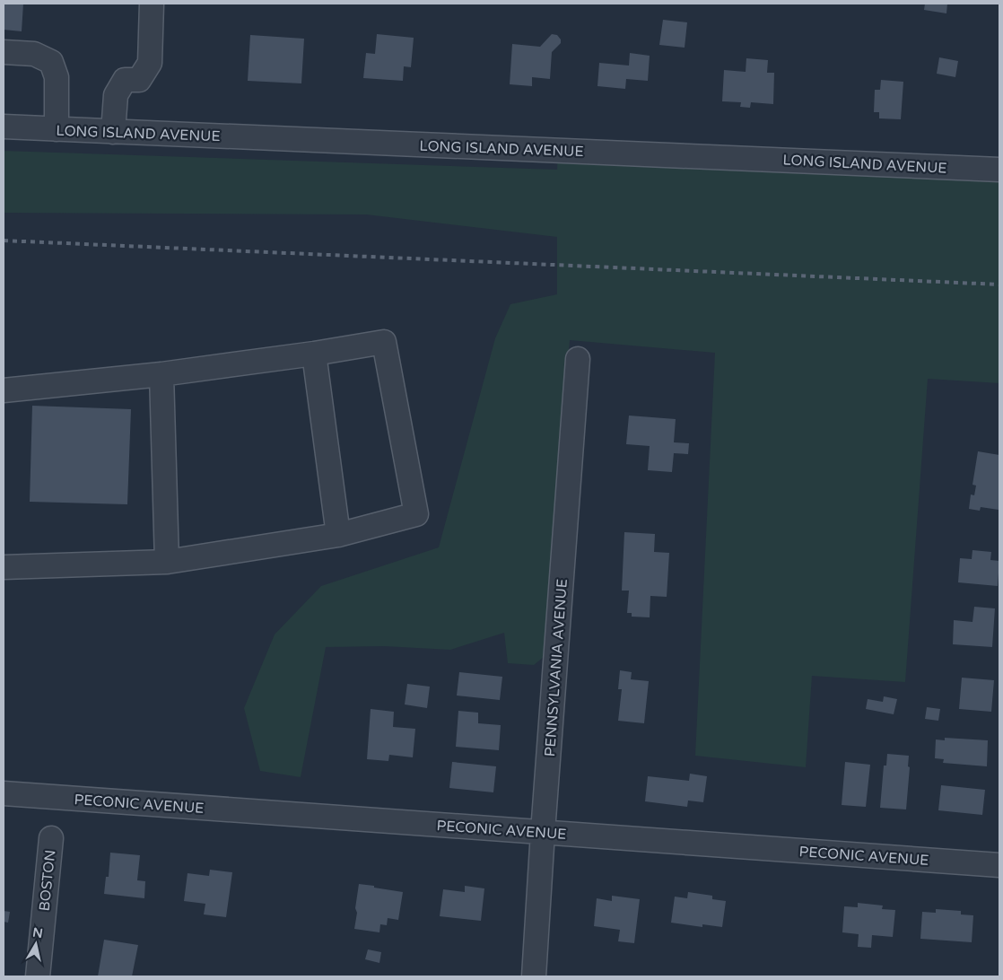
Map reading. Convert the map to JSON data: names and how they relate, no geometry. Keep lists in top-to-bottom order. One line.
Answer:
{"streets":{"street":["LONG ISLAND AVENUE","PENNSYLVANIA AVENUE","PECONIC AVENUE","BOSTON"]},"crossings":[["PENNSYLVANIA AVENUE","PECONIC AVENUE"]],"north":"top"}
